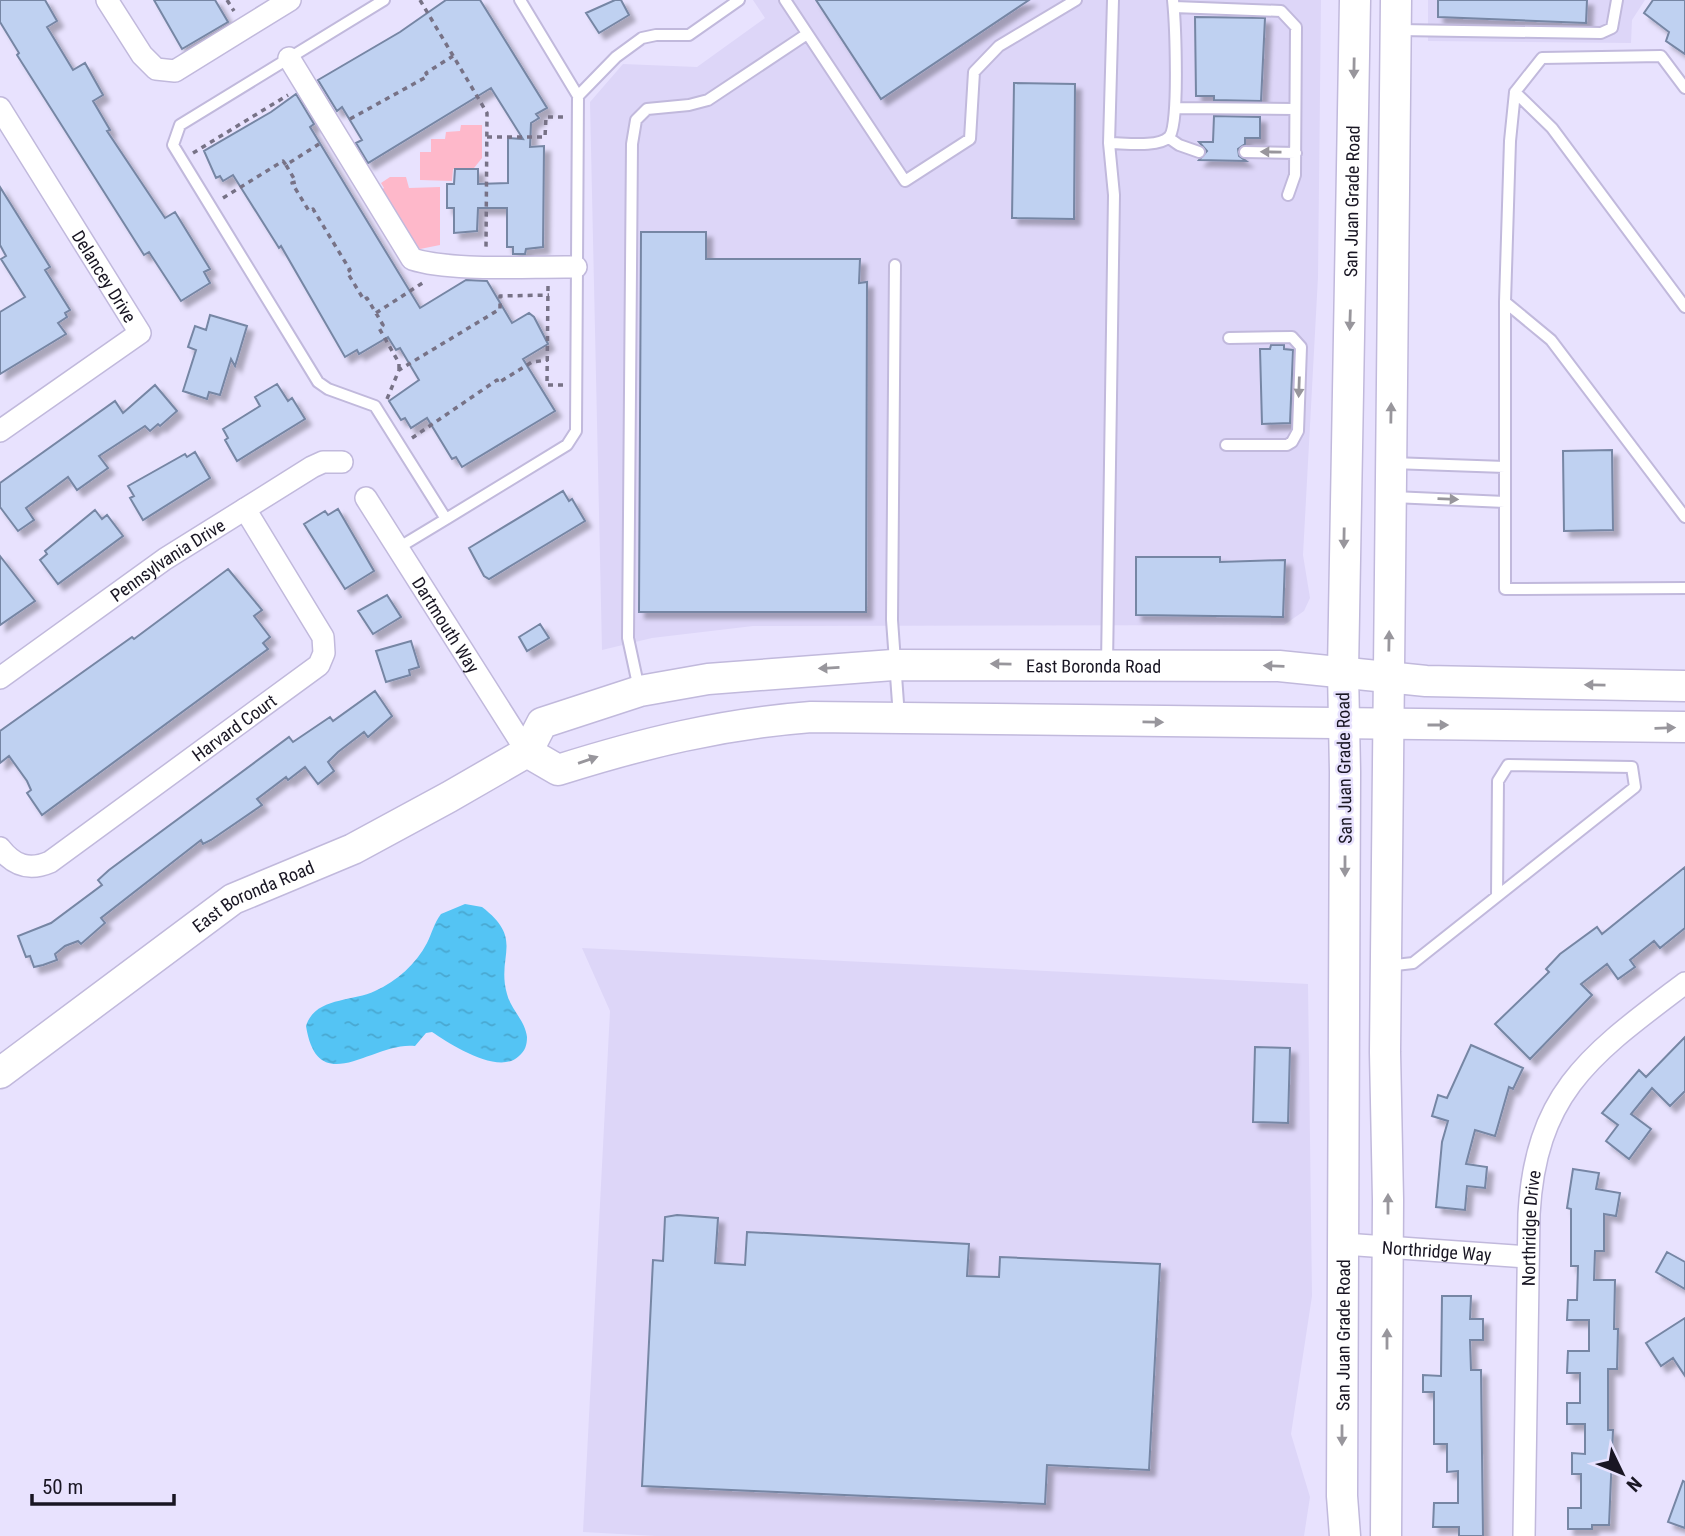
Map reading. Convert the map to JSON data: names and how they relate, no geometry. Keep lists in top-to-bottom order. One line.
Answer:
{"streets":{"main road":["San Juan Grade Road","East Boronda Road"],"street":["Delancey Drive","Pennsylvania Drive","Dartmouth Way","Harvard Court","Northridge Drive","Northridge Way"]},"crossings":[["San Juan Grade Road","East Boronda Road"],["San Juan Grade Road","Northridge Way"],["Pennsylvania Drive","Harvard Court"],["Dartmouth Way","East Boronda Road"],["Northridge Drive","Northridge Way"]],"scale_bar":"50 m","north":"bottom right"}
